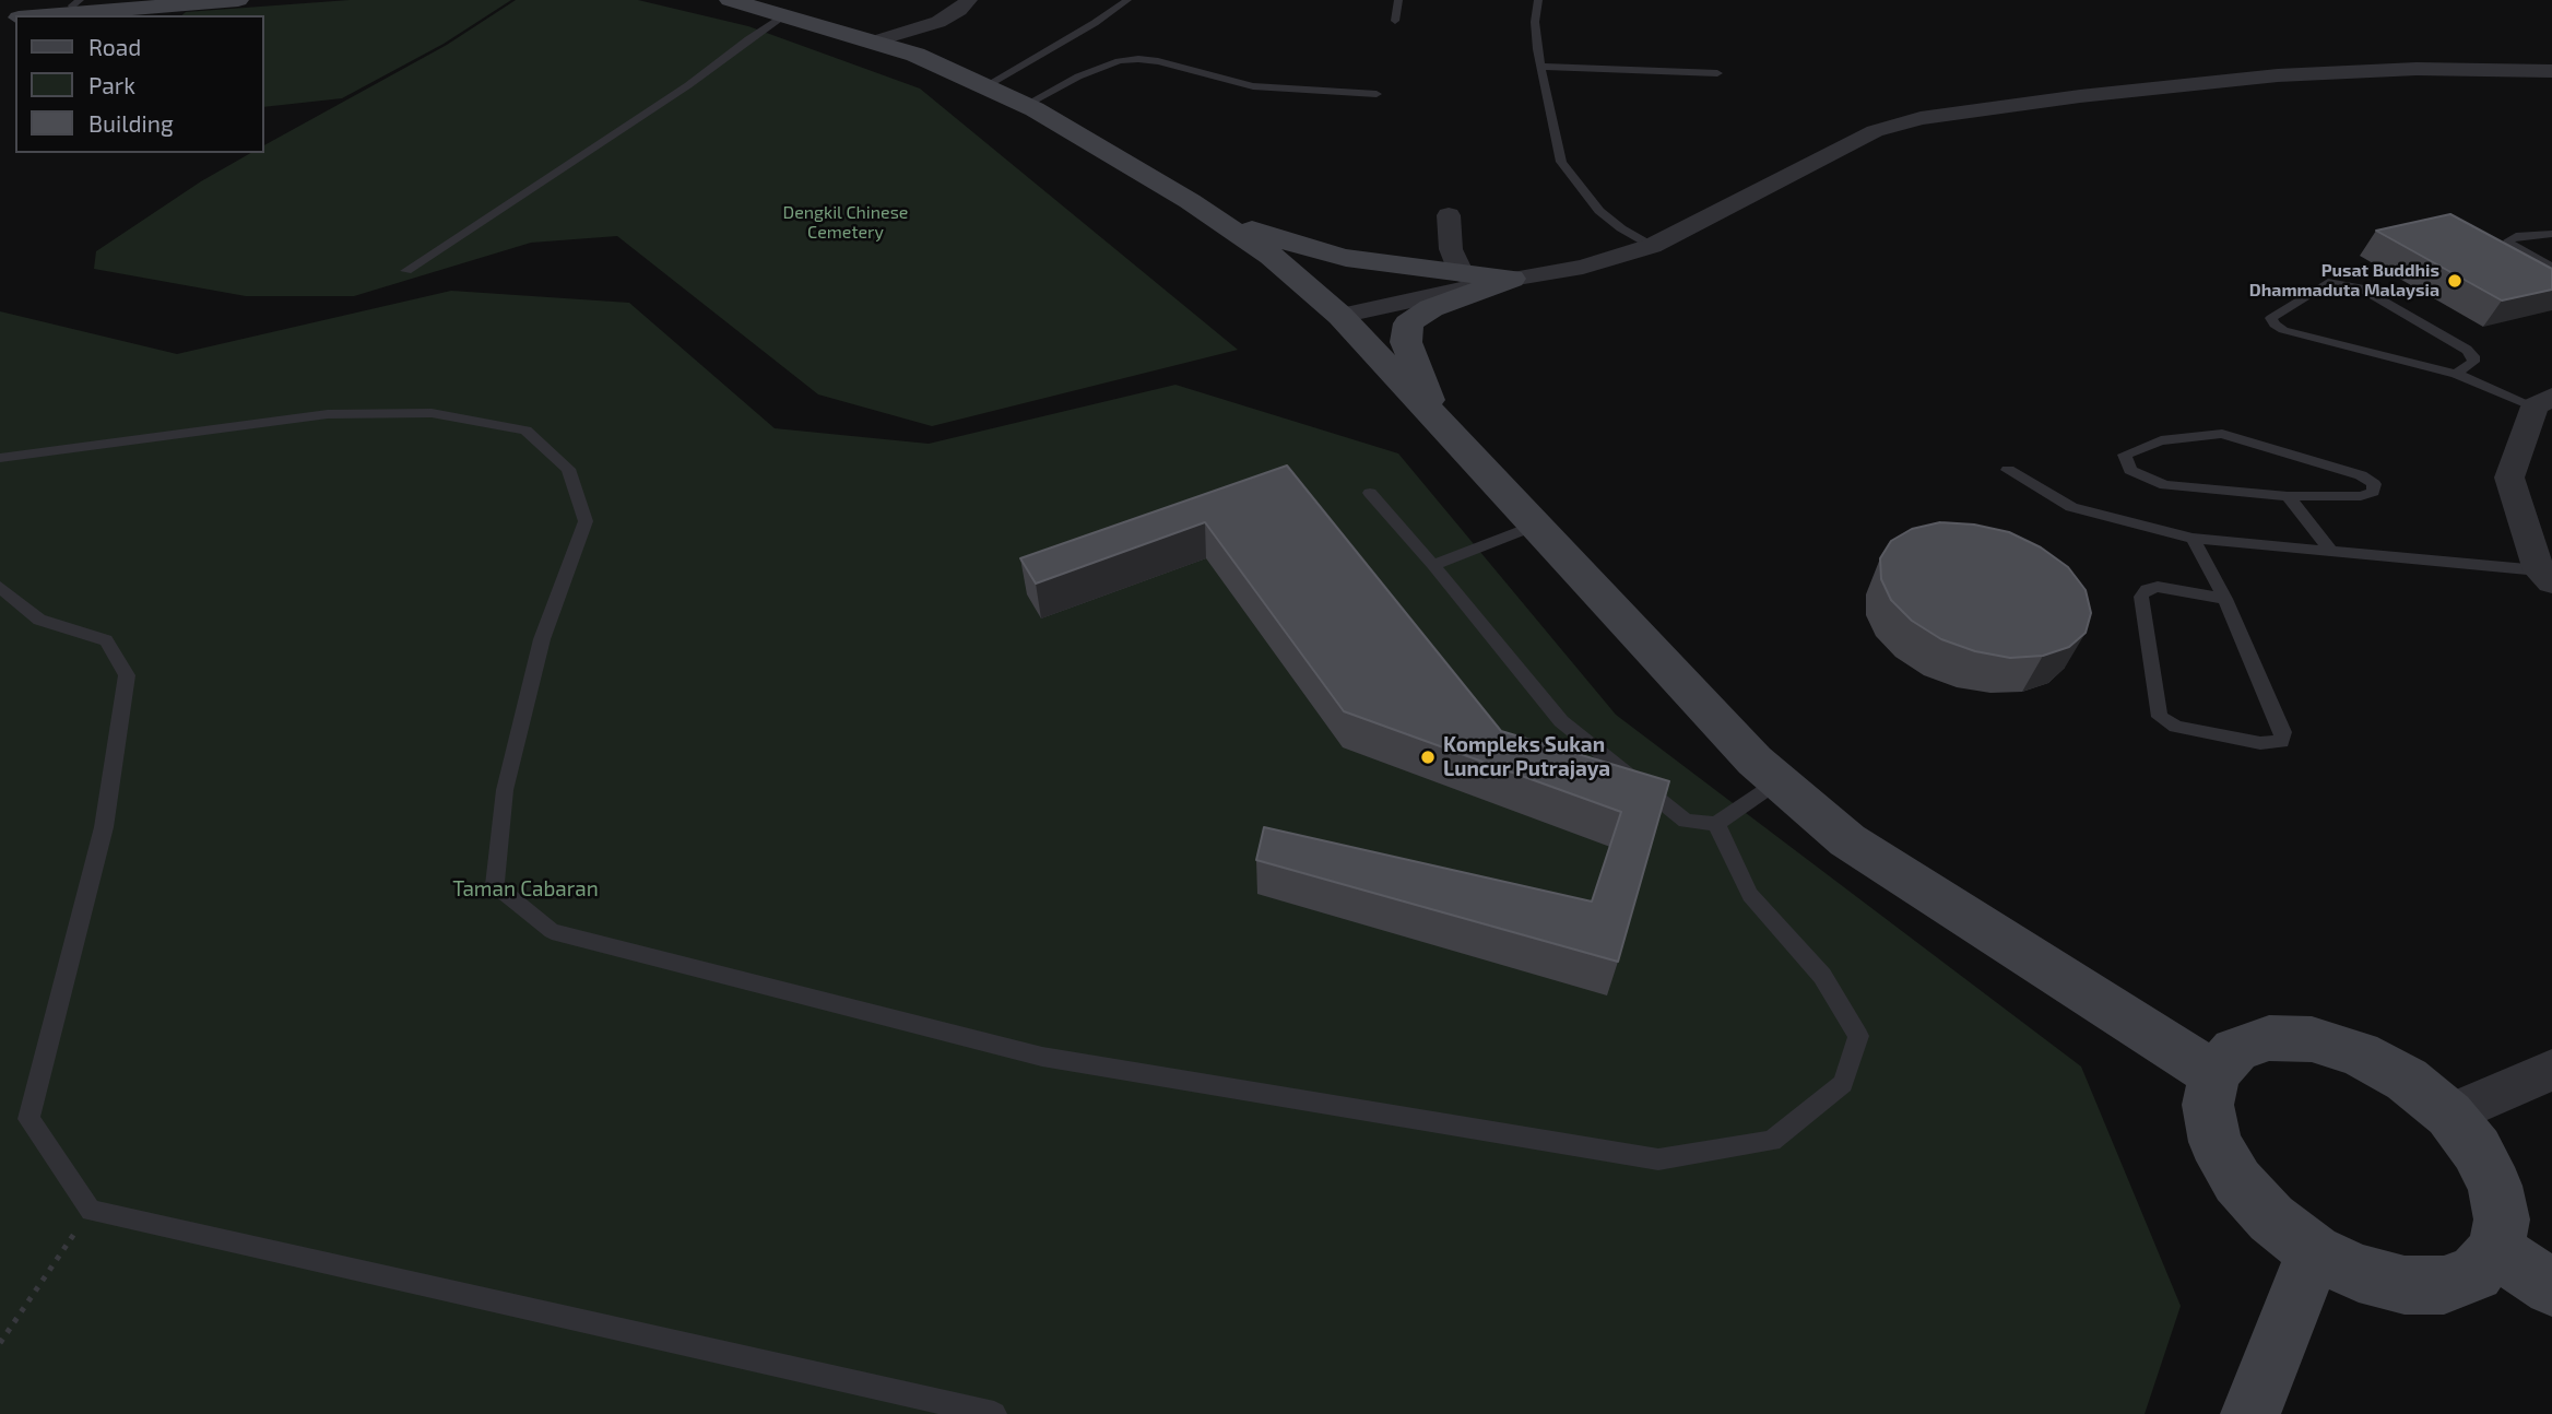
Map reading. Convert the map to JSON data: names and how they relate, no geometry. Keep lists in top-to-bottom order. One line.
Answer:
{"parks":["Dengkil Chinese Cemetery","Taman Cabaran"],"places":["Pusat Buddhis Dhammaduta Malaysia","Kompleks Sukan Luncur Putrajaya"],"legend":["Road","Park","Building"]}
